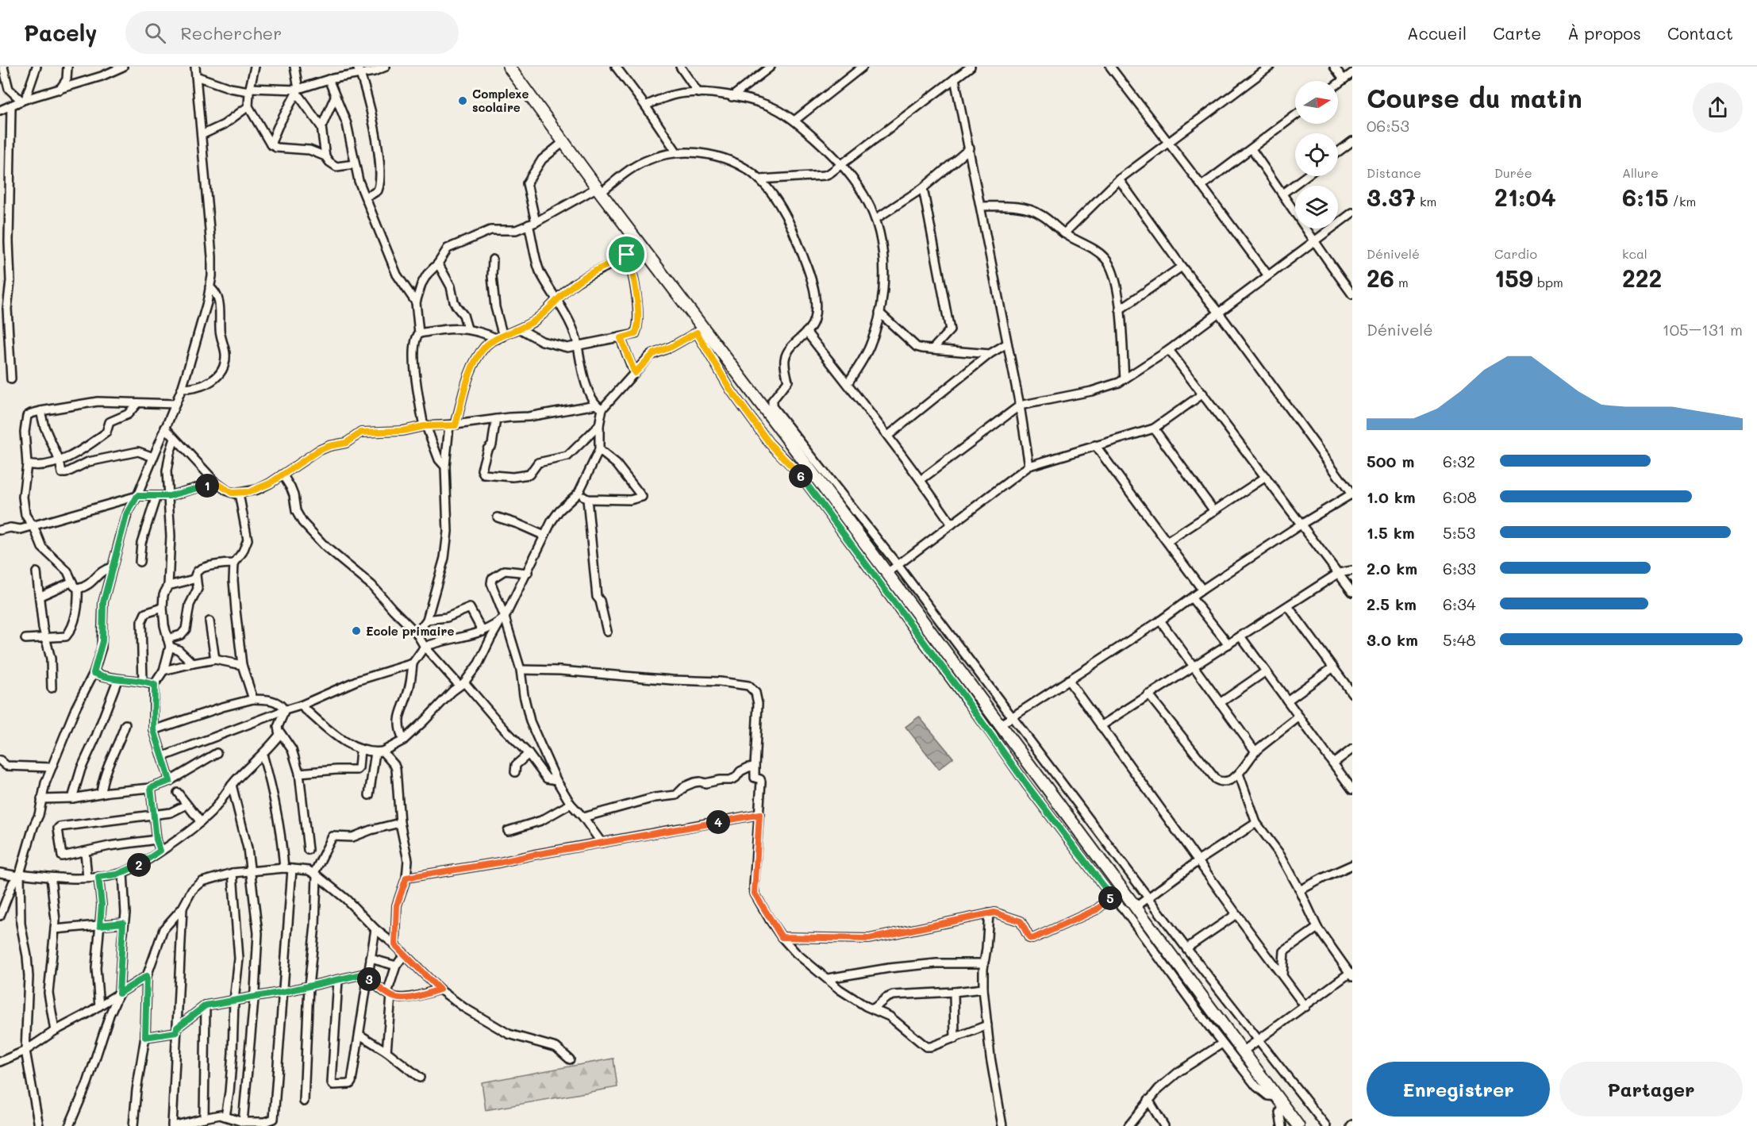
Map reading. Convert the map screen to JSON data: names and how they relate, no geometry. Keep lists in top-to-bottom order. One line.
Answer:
{"places":["Complexe scolaire","Ecole primaire"],"north":"right","page":{"header":"Pacely","search":"Rechercher","nav":["Accueil","Carte","À propos","Contact"],"heading":["Course du matin","06:53"],"stats":[["Distance","3.37 km"],["Durée","21:04"],["Allure","6:15 /km"],["Dénivelé","26 m"],["Cardio","159 bpm"],["kcal","222"]],"chart":["Dénivelé","105–131 m"],"list":[{"name":"500 m","note":"6:32"},{"name":"1.0 km","note":"6:08"},{"name":"1.5 km","note":"5:53"},{"name":"2.0 km","note":"6:33"},{"name":"2.5 km","note":"6:34"},{"name":"3.0 km","note":"5:48"}],"pins":["6","1","4","2","5","3"],"buttons":["Enregistrer","Partager"]}}
